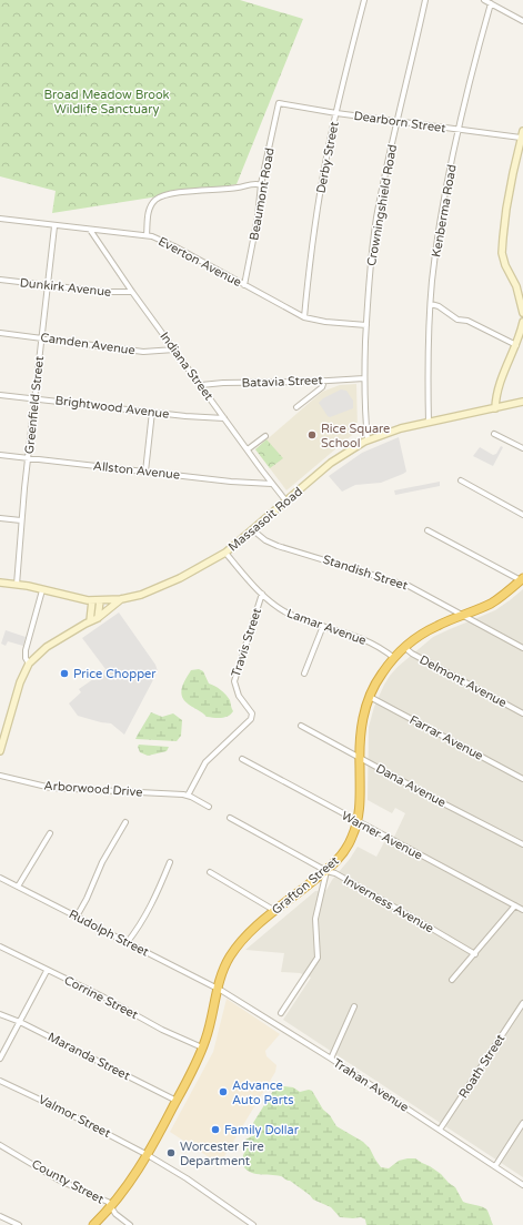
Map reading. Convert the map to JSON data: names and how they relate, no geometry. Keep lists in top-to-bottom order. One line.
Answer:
{"streets":{"highway":["Grafton Street"],"main road":["Massasoit Road"],"street":["Dearborn Street","Derby Street","Beaumont Road","Crowningshield Road","Kenberma Road","Everton Avenue","Dunkirk Avenue","Camden Avenue","Indiana Street","Batavia Street","Greenfield Street","Brightwood Avenue","Allston Avenue","Standish Street","Lamar Avenue","Travis Street","Delmont Avenue","Farrar Avenue","Dana Avenue","Arborwood Drive","Warner Avenue","Inverness Avenue","Rudolph Street","Corrine Street","Maranda Street","Roath Street","Trahan Avenue","Valmor Street","County Street"]},"crossings":[["Dearborn Street","Derby Street"],["Dearborn Street","Beaumont Road"],["Dearborn Street","Crowningshield Road"],["Dearborn Street","Kenberma Road"],["Derby Street","Everton Avenue"],["Beaumont Road","Everton Avenue"],["Crowningshield Road","Everton Avenue"],["Crowningshield Road","Batavia Street"],["Crowningshield Road","Massasoit Road"],["Kenberma Road","Massasoit Road"],["Everton Avenue","Indiana Street"],["Everton Avenue","Greenfield Street"],["Dunkirk Avenue","Indiana Street"],["Dunkirk Avenue","Greenfield Street"],["Camden Avenue","Indiana Street"],["Camden Avenue","Greenfield Street"],["Indiana Street","Batavia Street"],["Indiana Street","Brightwood Avenue"],["Indiana Street","Allston Avenue"],["Indiana Street","Massasoit Road"],["Greenfield Street","Brightwood Avenue"],["Greenfield Street","Allston Avenue"],["Greenfield Street","Massasoit Road"],["Massasoit Road","Standish Street"],["Massasoit Road","Lamar Avenue"],["Standish Street","Grafton Street"],["Lamar Avenue","Travis Street"],["Lamar Avenue","Grafton Street"],["Travis Street","Arborwood Drive"],["Delmont Avenue","Grafton Street"],["Farrar Avenue","Grafton Street"],["Dana Avenue","Grafton Street"],["Warner Avenue","Grafton Street"],["Grafton Street","Inverness Avenue"],["Grafton Street","Rudolph Street"],["Grafton Street","Corrine Street"],["Grafton Street","Maranda Street"],["Grafton Street","Trahan Avenue"],["Grafton Street","Valmor Street"],["Grafton Street","County Street"],["Rudolph Street","Trahan Avenue"],["Roath Street","Trahan Avenue"]],"parks":["Broad Meadow Brook Wildlife Sanctuary"],"places":["Rice Square School","Price Chopper","Advance Auto Parts","Family Dollar","Worcester Fire Department"]}
